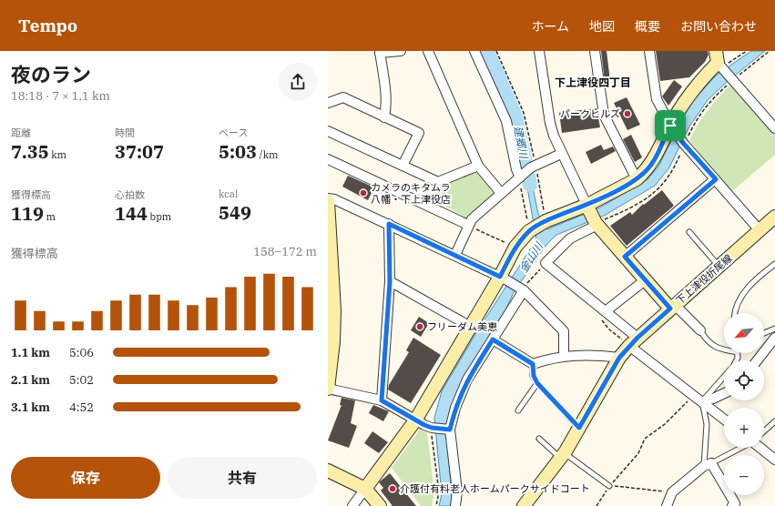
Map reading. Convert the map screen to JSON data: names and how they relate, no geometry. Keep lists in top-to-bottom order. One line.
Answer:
{"streets":{"street":["下上津役折尾線"]},"districts":["下上津役四丁目"],"water":["建郷川","金山川"],"places":["パークヒルズ","カメラのキタムラ 八幡・下上津役店","フリーダム美恵","介護付有料老人ホームパークサイドコート"],"north":"bottom left","page":{"header":"Tempo","nav":["ホーム","地図","概要","お問い合わせ"],"heading":["夜のラン","18:18 · 7 × 1.1 km"],"stats":[["距離","7.35 km"],["時間","37:07"],["ペース","5:03 /km"],["獲得標高","119 m"],["心拍数","144 bpm"],["kcal","549"]],"chart":["獲得標高","158–172 m"],"map_buttons":["+","−"],"list":[{"name":"1.1 km","note":"5:06"},{"name":"2.1 km","note":"5:02"},{"name":"3.1 km","note":"4:52"}],"buttons":["保存","共有"]}}
